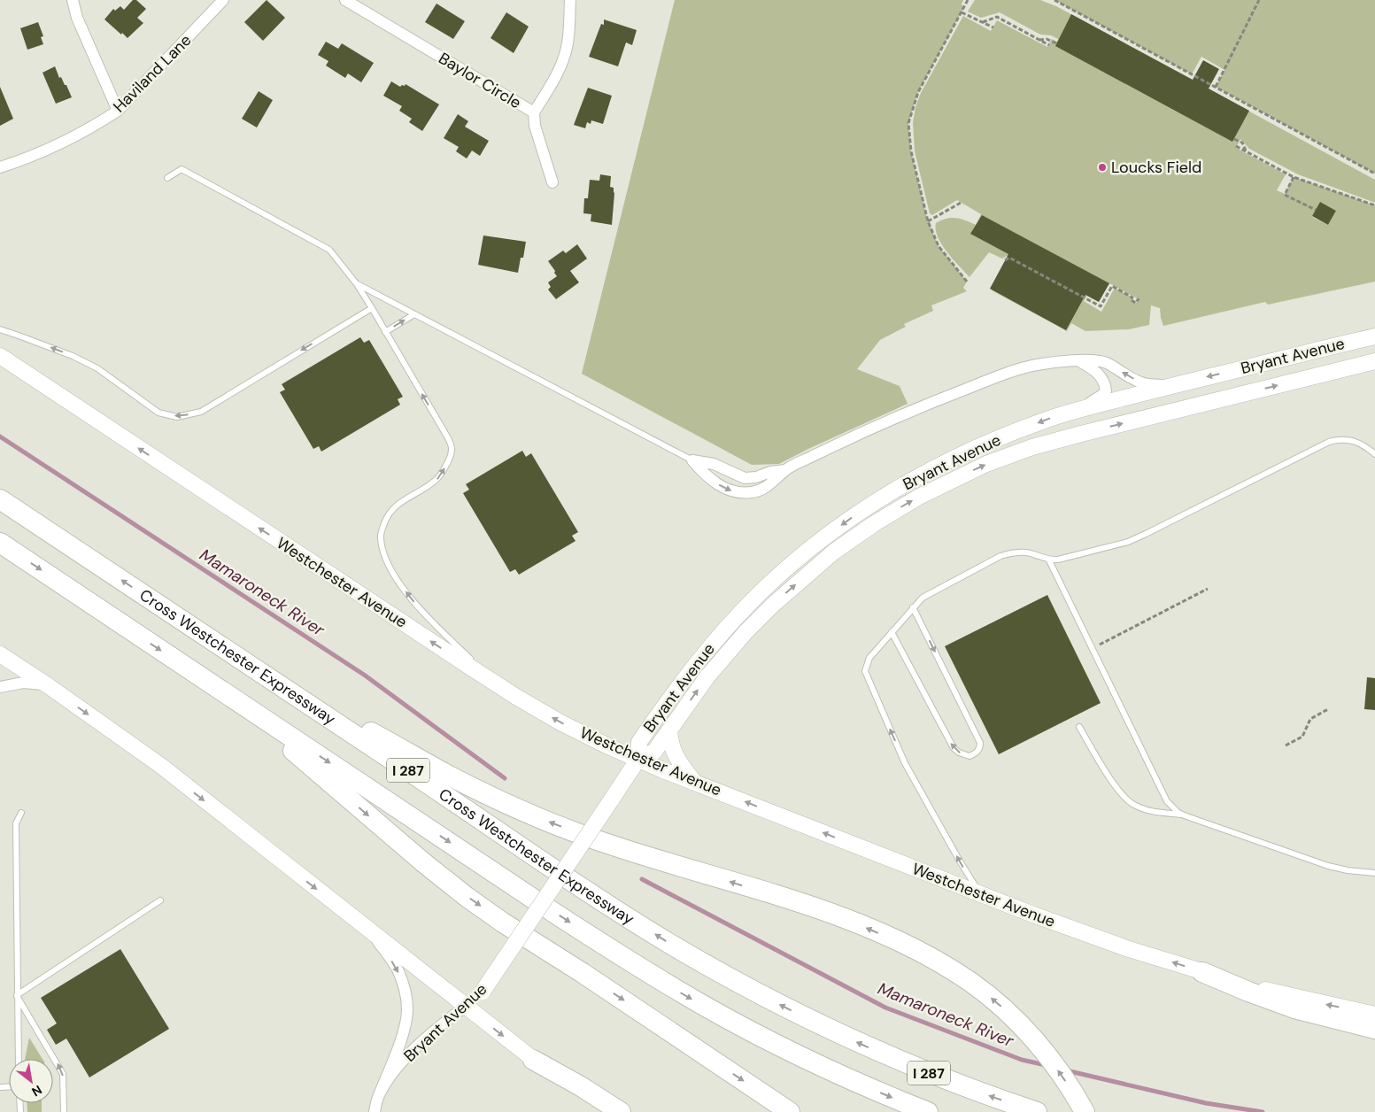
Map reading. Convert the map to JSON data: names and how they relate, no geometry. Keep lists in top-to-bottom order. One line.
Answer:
{"streets":{"highway":["Cross Westchester Expressway","I 287"],"main road":["Bryant Avenue","Westchester Avenue"],"street":["Haviland Lane","Baylor Circle"]},"crossings":[["Bryant Avenue","Westchester Avenue"]],"one_way":["Westchester Avenue"],"water":["Mamaroneck River"],"places":["Loucks Field"],"north":"bottom right"}
